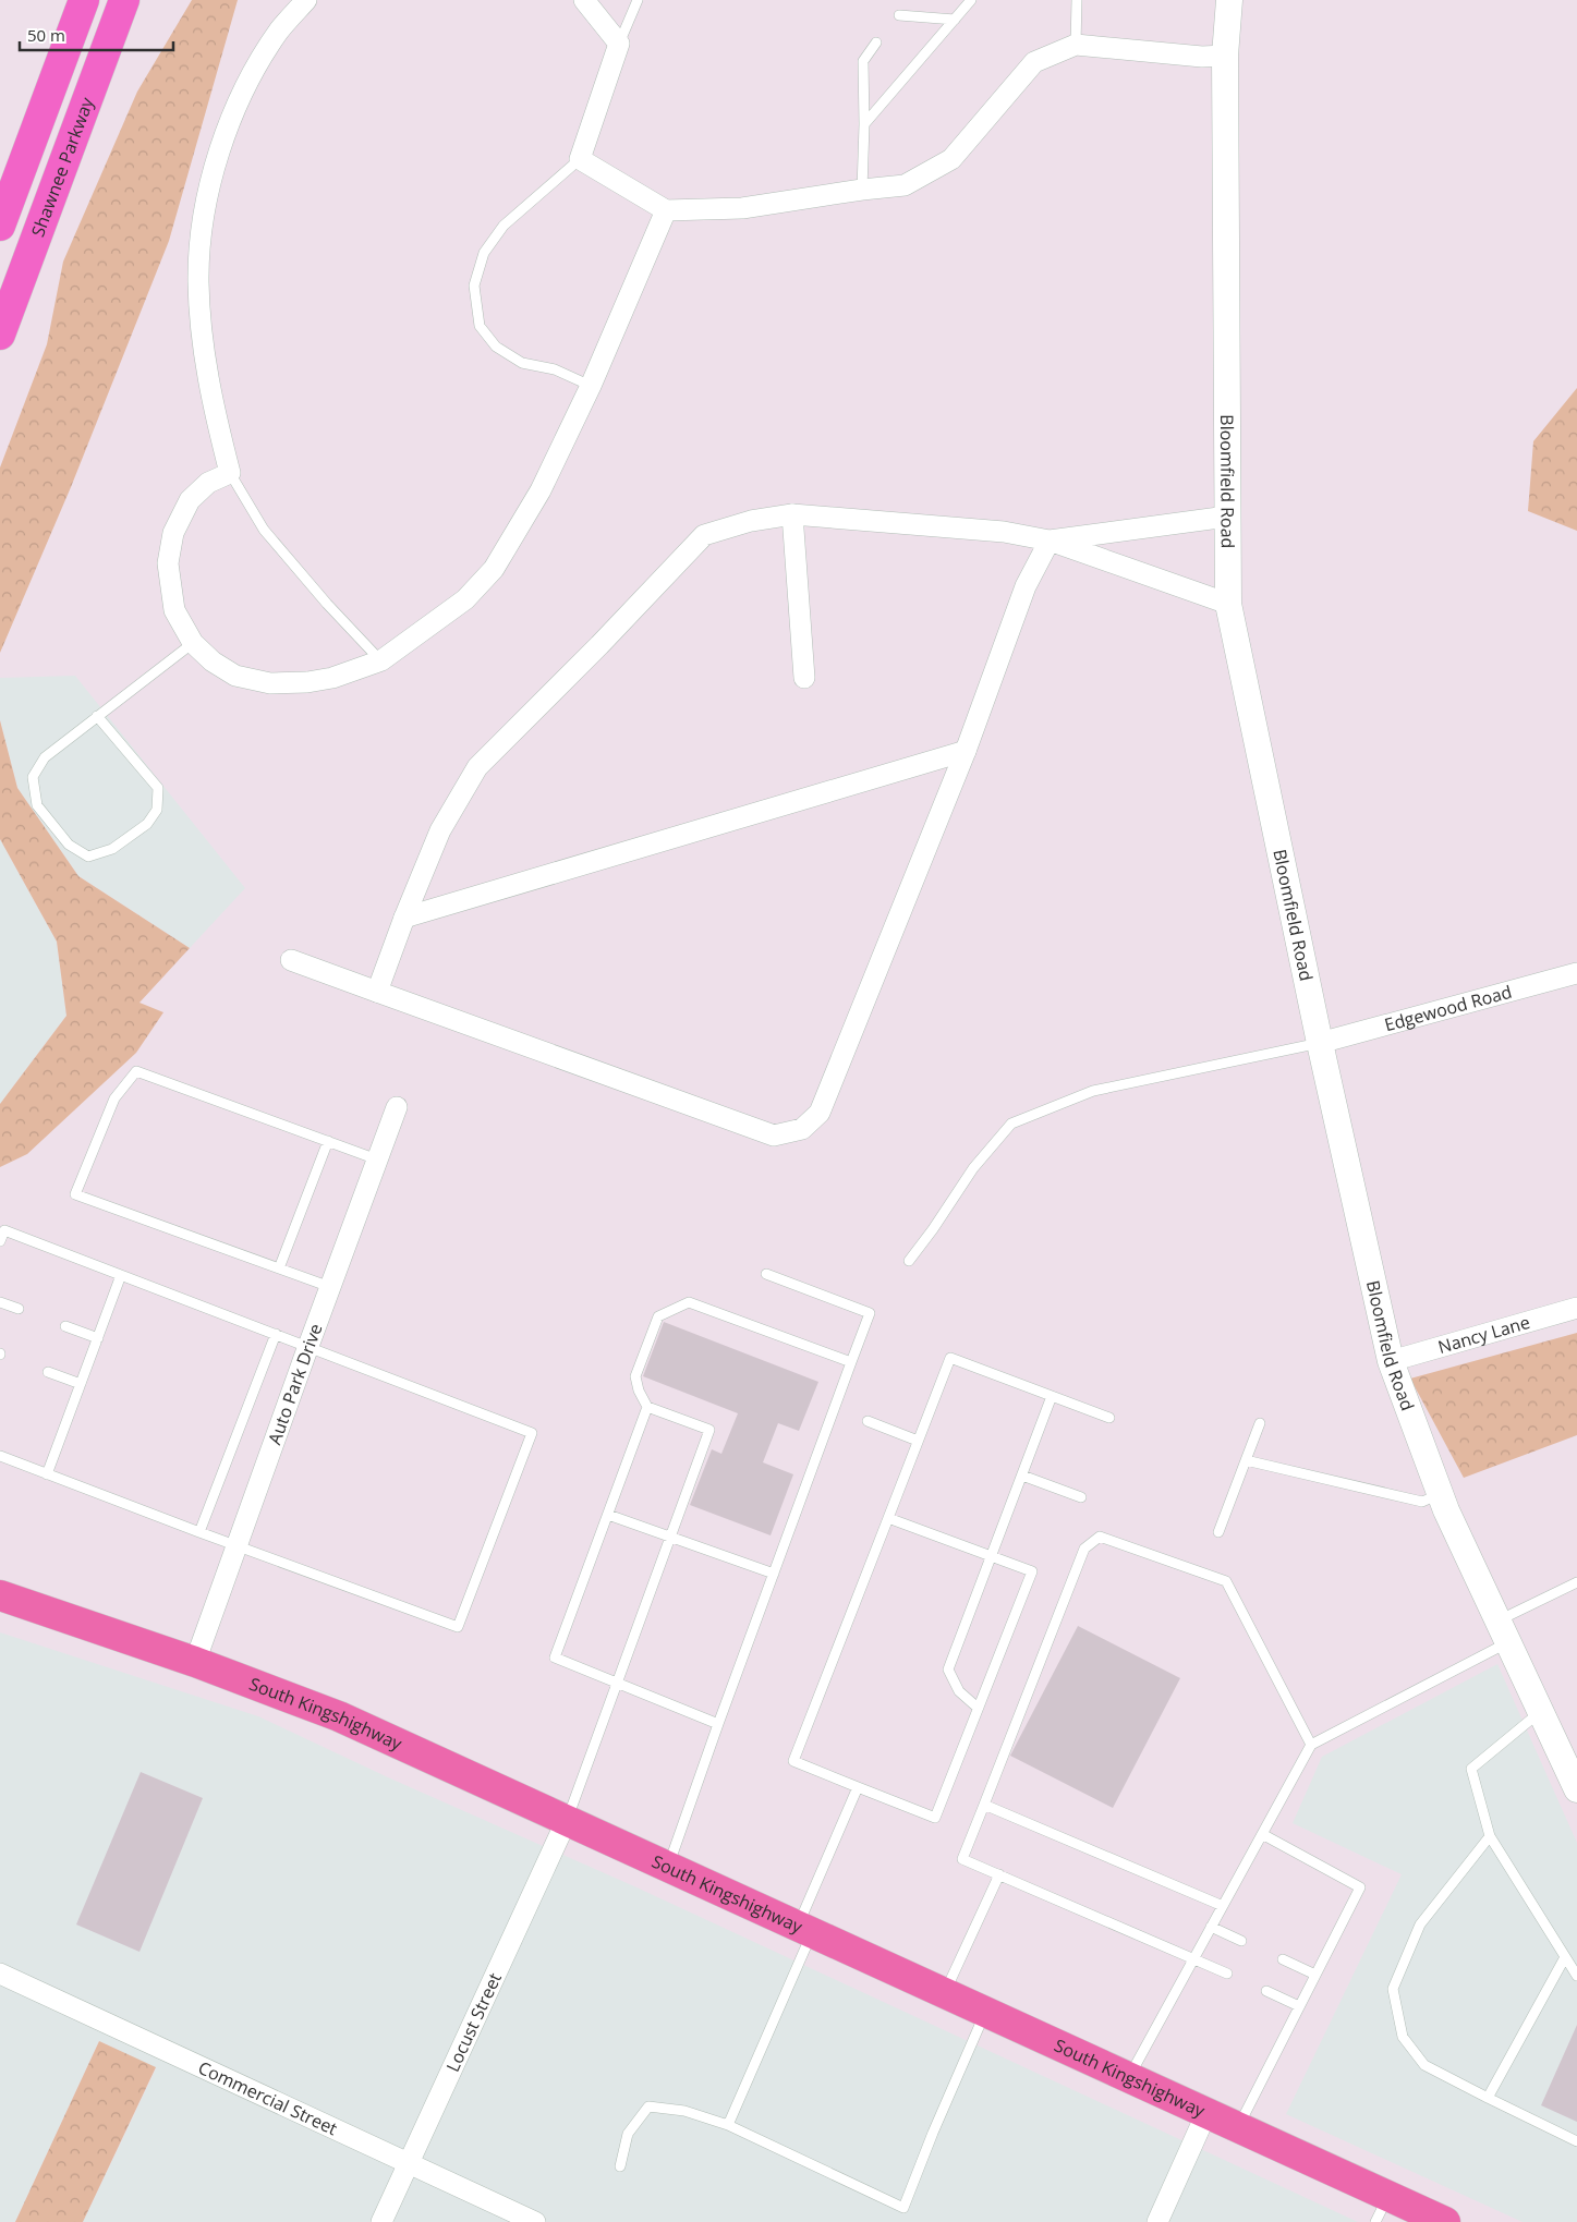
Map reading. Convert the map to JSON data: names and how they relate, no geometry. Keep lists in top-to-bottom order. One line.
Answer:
{"streets":{"highway":["Shawnee Parkway"],"main road":["South Kingshighway"],"street":["Bloomfield Road","Edgewood Road","Nancy Lane","Auto Park Drive","Locust Street","Commercial Street"]},"crossings":[["Bloomfield Road","Edgewood Road"],["Bloomfield Road","Nancy Lane"],["Auto Park Drive","South Kingshighway"],["South Kingshighway","Locust Street"],["Locust Street","Commercial Street"]],"scale_bar":"50 m"}
